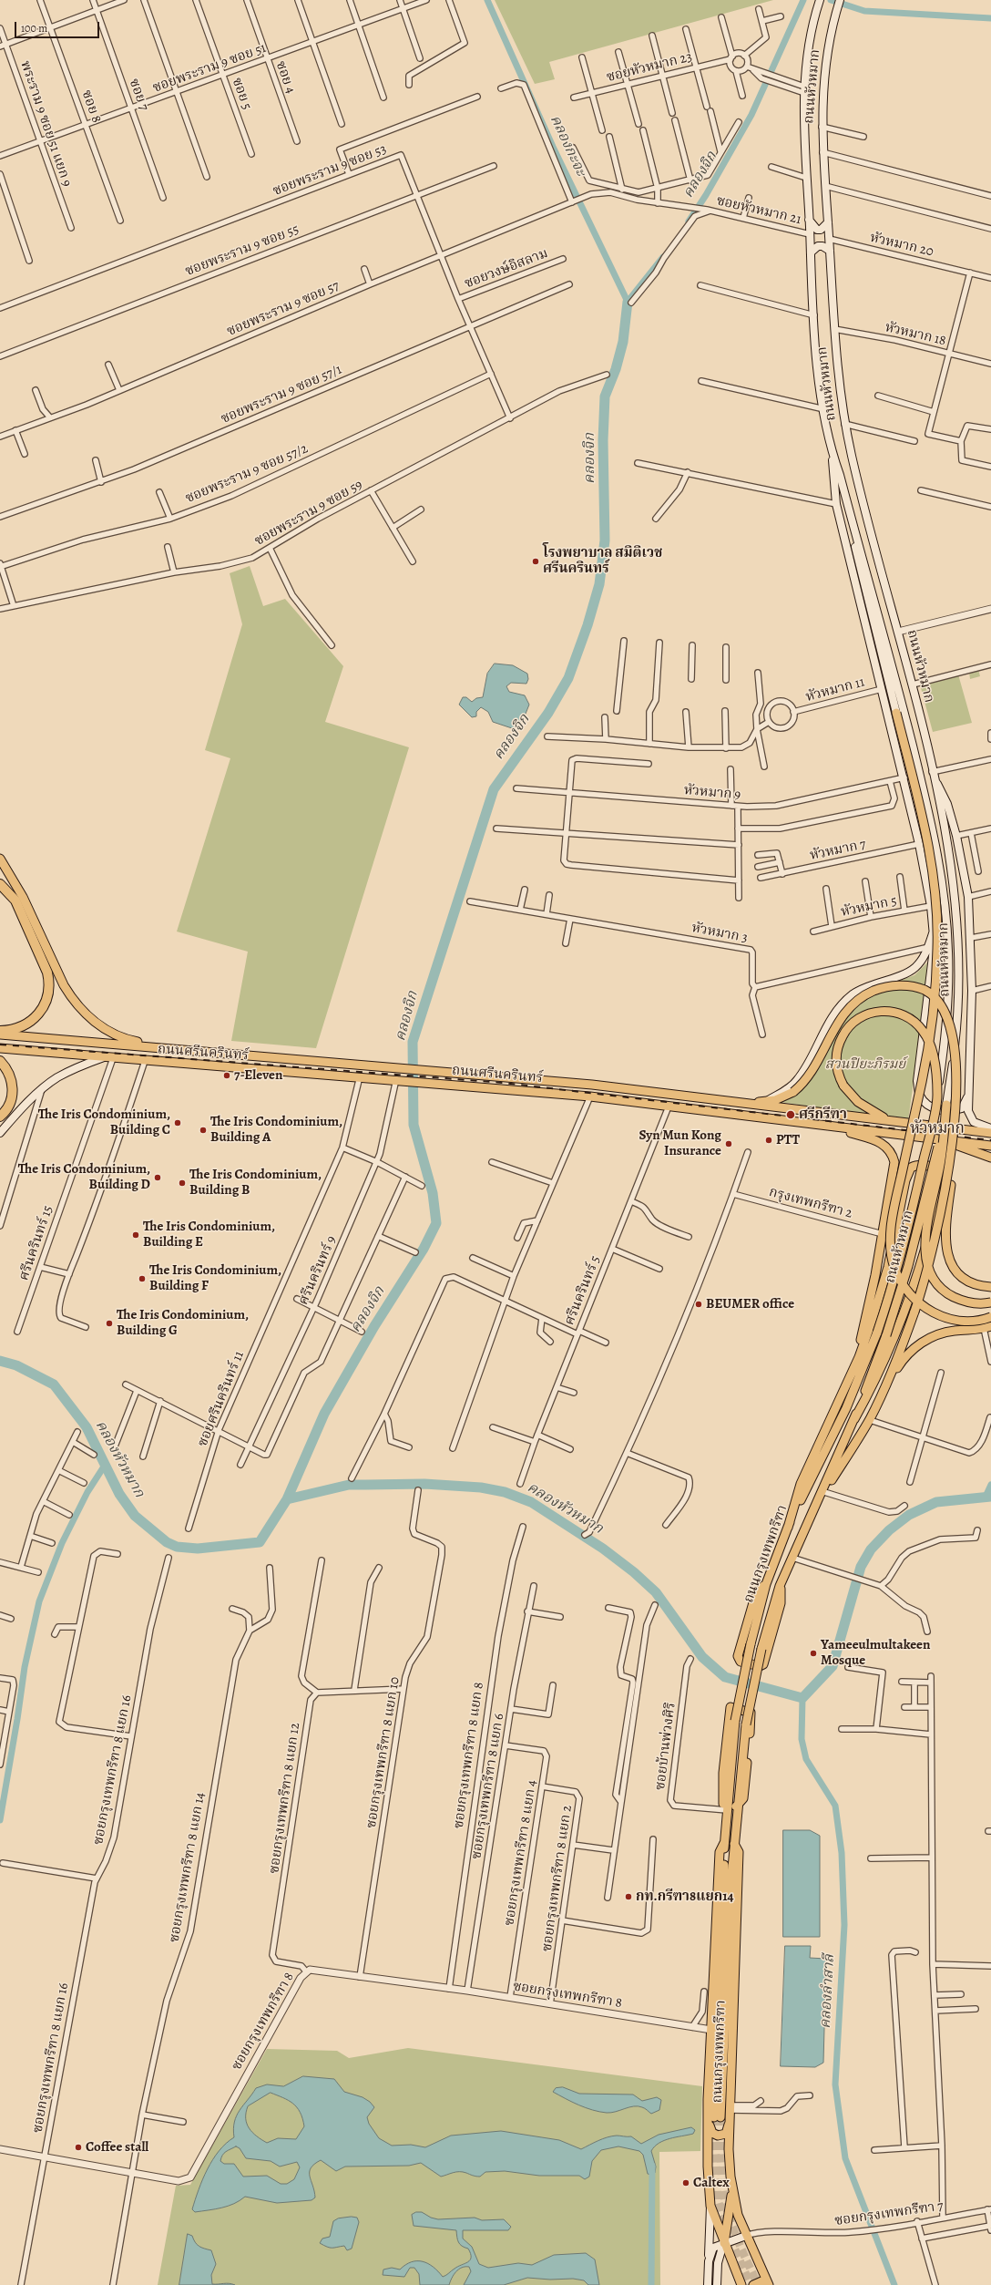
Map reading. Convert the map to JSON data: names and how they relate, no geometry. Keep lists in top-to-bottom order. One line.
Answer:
{"streets":{"main road":["ถนนหัวหมาก","ถนนศรีนครินทร์","ถนนกรุงเทพกรีฑา"],"street":["ซอยหัวหมาก 23","ซอยพระราม 9 ซอย 51","ซอย 4","ซอย 5","ซอย 7","ซอย 8","พระราม 9 ซอย 51 แยก 9","ซอยพระราม 9 ซอย 53","ซอยหัวหมาก 21","หัวหมาก 20","ซอยพระราม 9 ซอย 55","ซอยวงษ์อิสลาม","ซอยพระราม 9 ซอย 57","หัวหมาก 18","ซอยพระราม 9 ซอย 57/1","ซอยพระราม 9 ซอย 57/2","ซอยพระราม 9 ซอย 59","หัวหมาก 11","หัวหมาก 9","หัวหมาก 7","หัวหมาก 5","หัวหมาก 3","กรุงเทพกรีฑา 2","ศรีนครินทร์ 15","ศรีนครินทร์ 9","ศรีนครินทร์ 5","ซอยศรีนครินทร์ 11","ซอยบ้านพ่วงศิริ","ซอยกรุงเทพกรีฑา 8 แยก 10","ซอยกรุงเทพกรีฑา 8 แยก 8","ซอยกรุงเทพกรีฑา 8 แยก 16","ซอยกรุงเทพกรีฑา 8 แยก 6","ซอยกรุงเทพกรีฑา 8 แยก 12","ซอยกรุงเทพกรีฑา 8 แยก 4","ซอยกรุงเทพกรีฑา 8 แยก 14","ซอยกรุงเทพกรีฑา 8 แยก 2","ซอยกรุงเทพกรีฑา 8","ซอยกรุงเทพกรีฑา 7"]},"crossings":[["ซอยพระราม 9 ซอย 51","ซอย 4"],["ซอยพระราม 9 ซอย 51","ซอย 5"],["ซอยพระราม 9 ซอย 51","ซอย 7"],["ซอยพระราม 9 ซอย 51","ซอย 8"],["ซอยพระราม 9 ซอย 51","พระราม 9 ซอย 51 แยก 9"],["ถนนหัวหมาก","ซอยหัวหมาก 21"],["ถนนหัวหมาก","หัวหมาก 20"],["ถนนหัวหมาก","หัวหมาก 18"],["ถนนหัวหมาก","ถนนกรุงเทพกรีฑา"],["ซอยพระราม 9 ซอย 53","ซอยพระราม 9 ซอย 55"],["ซอยพระราม 9 ซอย 53","ซอยวงษ์อิสลาม"],["ซอยพระราม 9 ซอย 53","ซอยพระราม 9 ซอย 57"],["ซอยพระราม 9 ซอย 53","ซอยพระราม 9 ซอย 57/1"],["ซอยพระราม 9 ซอย 53","ซอยพระราม 9 ซอย 57/2"],["ซอยพระราม 9 ซอย 53","ซอยพระราม 9 ซอย 59"],["ซอยหัวหมาก 21","ซอยพระราม 9 ซอย 57"],["ถนนศรีนครินทร์","ศรีนครินทร์ 15"],["ถนนศรีนครินทร์","ศรีนครินทร์ 9"],["ถนนศรีนครินทร์","ศรีนครินทร์ 5"],["ถนนศรีนครินทร์","ซอยศรีนครินทร์ 11"],["ถนนกรุงเทพกรีฑา","ซอยบ้านพ่วงศิริ"],["ถนนกรุงเทพกรีฑา","ซอยกรุงเทพกรีฑา 8"],["ถนนกรุงเทพกรีฑา","ซอยกรุงเทพกรีฑา 7"],["ซอยกรุงเทพกรีฑา 8 แยก 10","ซอยกรุงเทพกรีฑา 8"],["ซอยกรุงเทพกรีฑา 8 แยก 8","ซอยกรุงเทพกรีฑา 8"],["ซอยกรุงเทพกรีฑา 8 แยก 16","ซอยกรุงเทพกรีฑา 8"],["ซอยกรุงเทพกรีฑา 8 แยก 6","ซอยกรุงเทพกรีฑา 8 แยก 4"],["ซอยกรุงเทพกรีฑา 8 แยก 6","ซอยกรุงเทพกรีฑา 8"],["ซอยกรุงเทพกรีฑา 8 แยก 12","ซอยกรุงเทพกรีฑา 8"],["ซอยกรุงเทพกรีฑา 8 แยก 4","ซอยกรุงเทพกรีฑา 8 แยก 2"],["ซอยกรุงเทพกรีฑา 8 แยก 4","ซอยกรุงเทพกรีฑา 8"],["ซอยกรุงเทพกรีฑา 8 แยก 14","ซอยกรุงเทพกรีฑา 8"],["ซอยกรุงเทพกรีฑา 8 แยก 2","ซอยกรุงเทพกรีฑา 8"]],"districts":["หัวหมาก"],"water":["คลองกะจะ","คลองจิก","คลองหัวหมาก","คลองลำสาลี"],"parks":["สวนปิยะภิรมย์"],"places":["โรงพยาบาล สมิติเวช ศรีนครินทร์","7-Eleven","ศรีกรีฑา","The Iris Condominium, Building C","The Iris Condominium, Building A","PTT","Syn Mun Kong Insurance","The Iris Condominium, Building D","The Iris Condominium, Building B","The Iris Condominium, Building E","The Iris Condominium, Building F","BEUMER office","The Iris Condominium, Building G","Yameeulmultakeen Mosque","กท.กรีฑา8แยก14","Coffee stall","Caltex"],"scale_bar":"100 m"}
